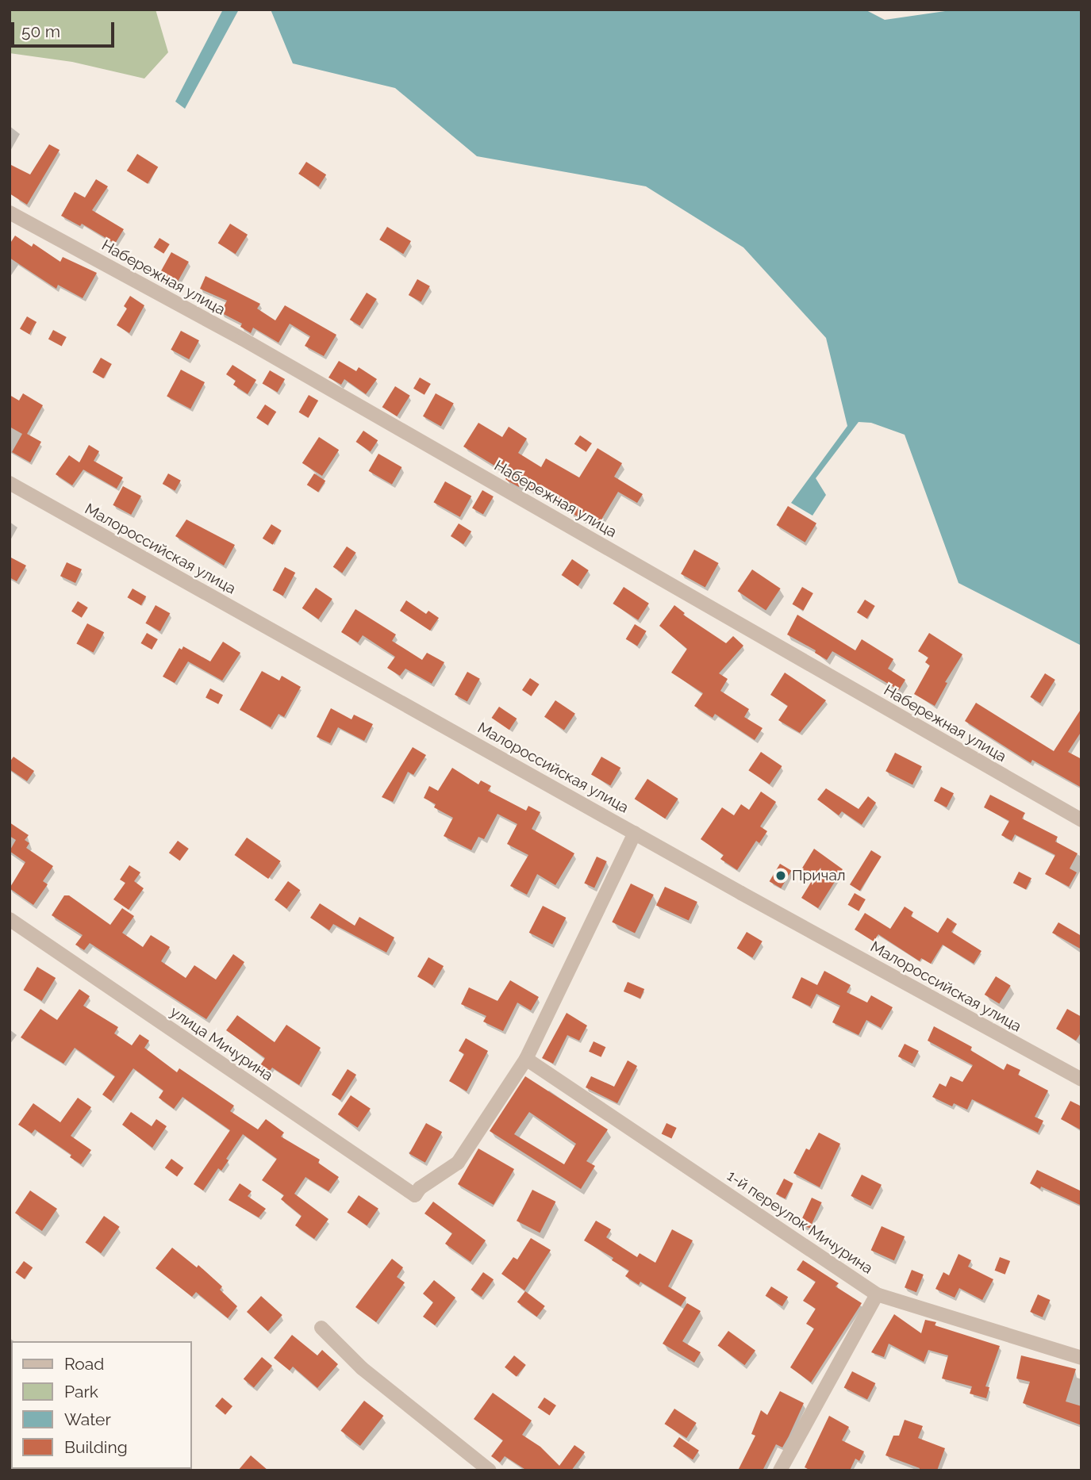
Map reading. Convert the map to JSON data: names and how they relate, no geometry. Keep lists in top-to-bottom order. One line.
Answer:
{"streets":{"street":["Набережная улица","Малороссийская улица","улица Мичурина","1-й переулок Мичурина"]},"crossings":[["улица Мичурина","1-й переулок Мичурина"]],"places":["Причал"],"legend":["Road","Park","Water","Building"],"scale_bar":"50 m"}
